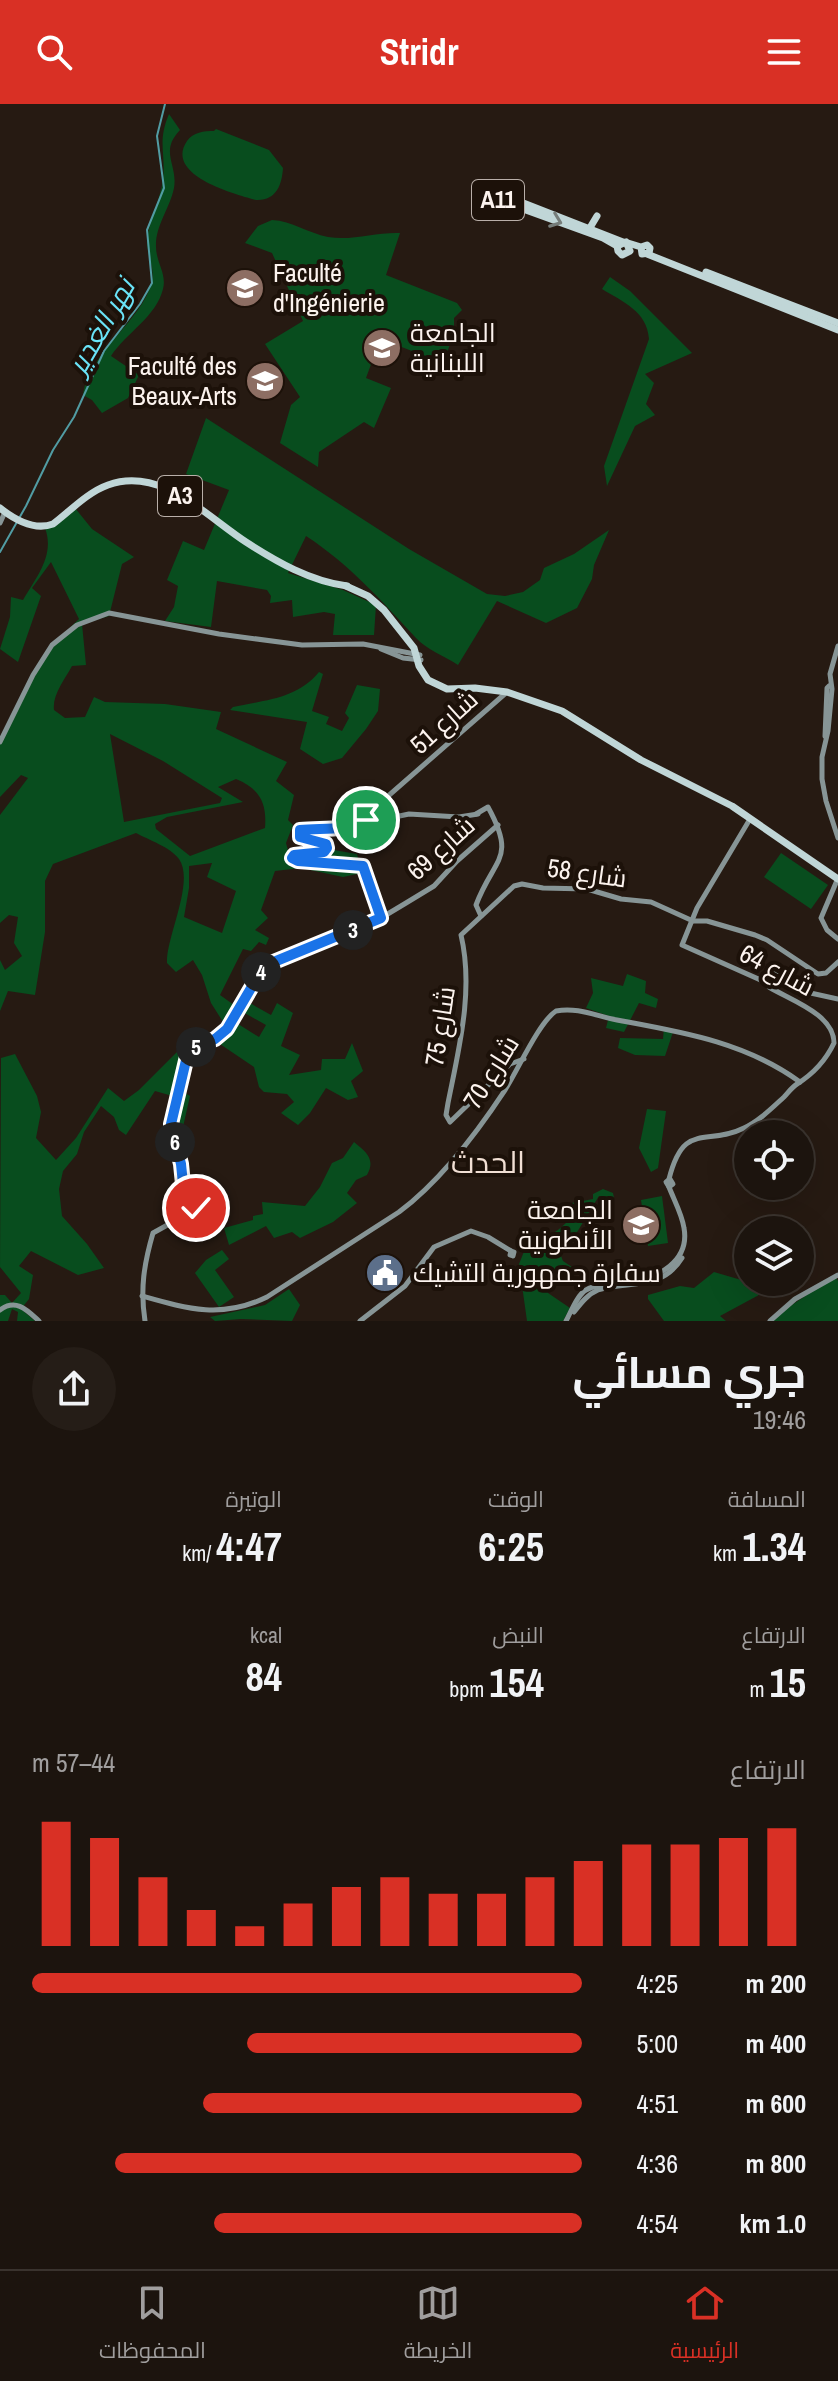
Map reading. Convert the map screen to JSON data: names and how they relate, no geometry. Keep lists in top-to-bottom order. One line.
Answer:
{"streets":{"highway":["A11","A3"],"street":["شارع 51","شارع 69","شارع 58","شارع 64","شارع 75","شارع 70"]},"crossings":[["شارع 69","شارع 70"],["شارع 58","شارع 64"],["شارع 58","شارع 75"],["شارع 64","شارع 70"],["شارع 75","شارع 70"]],"districts":["الحدث"],"water":["نهر الغدير"],"places":{"school or university":["Faculté d'Ingénierie","الجامعة اللبنانية","Faculté des Beaux-Arts","الجامعة الأنطونية"],"public building":["سفارة جمهورية التشيك"]},"page":{"header":"Stridr","pins":["3","4","5","6"],"heading":["جري مسائي","19:46"],"stats":[["المسافة","1.34 km"],["الوقت","6:25"],["الوتيرة","4:47 /km"],["الارتفاع","15 m"],["النبض","154 bpm"],["kcal","84"]],"chart":["الارتفاع","44–57 m"],"list":[{"name":"200 m","note":"4:25"},{"name":"400 m","note":"5:00"},{"name":"600 m","note":"4:51"},{"name":"800 m","note":"4:36"},{"name":"1.0 km","note":"4:54"}],"tabs":["الرئيسية","الخريطة","المحفوظات"]}}
